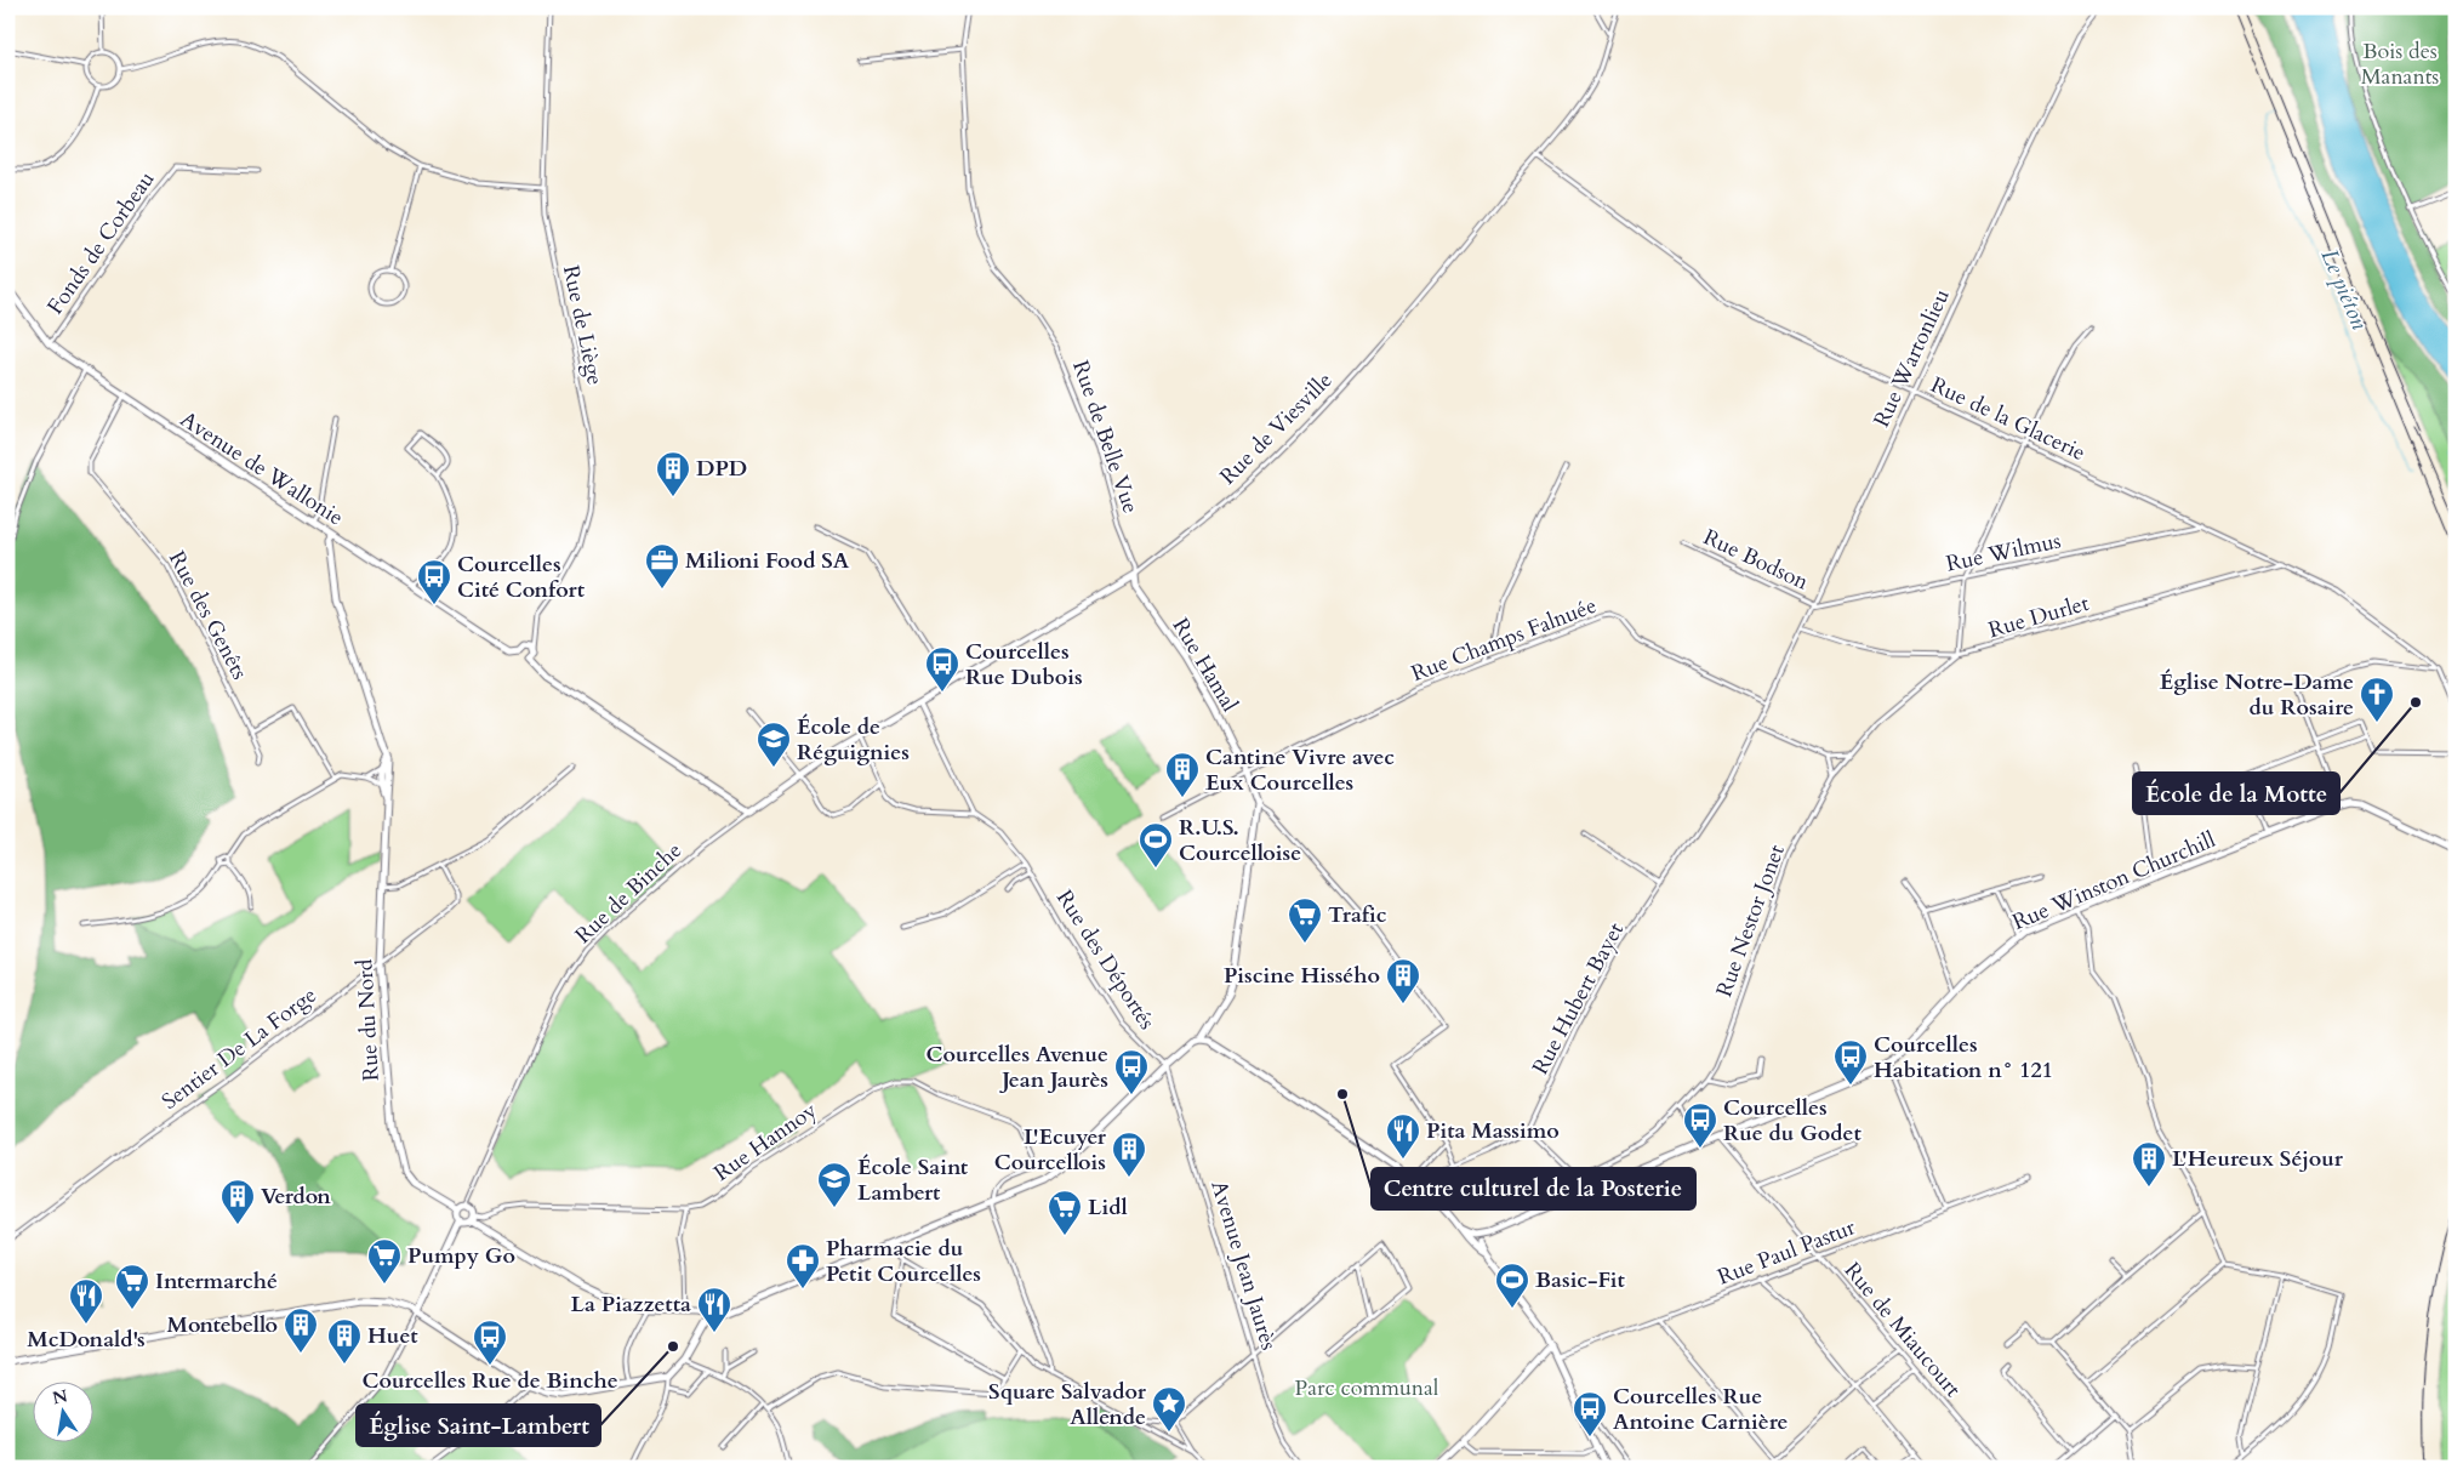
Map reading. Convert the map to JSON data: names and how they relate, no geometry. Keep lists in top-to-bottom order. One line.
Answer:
{"streets":{"main road":["Rue de Viesville","Avenue de Wallonie","Rue Hamal","Rue Winston Churchill","Rue de Binche","Rue du Nord"],"street":["Fonds de Corbeau","Rue de Liège","Rue Wartonlieu","Rue de la Glacerie","Rue de Belle Vue","Rue Wilmus","Rue Bodson","Rue des Genêts","Rue Durlet","Rue Champs Falnuée","Rue Nestor Jonet","Rue des Déportés","Rue Hubert Bayet","Sentier De La Forge","Rue Hannoy","Rue Paul Pastur","Avenue Jean Jaurès","Rue de Miaucourt"]},"crossings":[["Fonds de Corbeau","Avenue de Wallonie"],["Rue de Liège","Avenue de Wallonie"],["Rue Wartonlieu","Rue de la Glacerie"],["Rue Wartonlieu","Rue Wilmus"],["Rue Wartonlieu","Rue Bodson"],["Rue Wartonlieu","Rue Durlet"],["Rue Wartonlieu","Rue Champs Falnuée"],["Rue Wartonlieu","Rue Hubert Bayet"],["Rue de la Glacerie","Rue de Viesville"],["Rue de la Glacerie","Rue Wilmus"],["Rue de la Glacerie","Rue Durlet"],["Rue de Viesville","Rue de Belle Vue"],["Rue de Viesville","Rue Hamal"],["Rue de Viesville","Rue de Binche"],["Rue de Belle Vue","Rue Hamal"],["Avenue de Wallonie","Rue des Genêts"],["Avenue de Wallonie","Rue du Nord"],["Rue Wilmus","Rue Bodson"],["Rue Durlet","Rue Nestor Jonet"],["Rue Champs Falnuée","Rue Hamal"],["Rue Winston Churchill","Rue de Miaucourt"],["Rue de Binche","Rue du Nord"],["Rue de Binche","Rue Hannoy"],["Rue des Déportés","Avenue Jean Jaurès"],["Rue du Nord","Sentier De La Forge"],["Rue du Nord","Rue Hannoy"],["Rue Paul Pastur","Rue de Miaucourt"]],"water":["Le piéton"],"parks":["Bois des Manants","Parc communal"],"places":{"building":["DPD","Cantine Vivre avec Eux Courcelles","Piscine Hissého","L'Ecuyer Courcellois","L'Heureux Séjour","Verdon","Montebello","Huet"],"office":["Milioni Food SA"],"bus stop":["Courcelles Cité Confort","Courcelles Rue Dubois","Courcelles Habitation n° 121","Courcelles Avenue Jean Jaurès","Courcelles Rue du Godet","Courcelles Rue de Binche","Courcelles Rue Antoine Carnière"],"other":["École de la Motte","Centre culturel de la Posterie","Église Saint-Lambert"],"church":["Église Notre-Dame du Rosaire"],"school or university":["École de Réguignies","École Saint Lambert"],"sports":["R.U.S. Courcelloise","Basic-Fit"],"supermarket":["Trafic","Lidl","Pumpy Go","Intermarché"],"restaurant":["Pita Massimo","McDonald's","La Piazzetta"],"pharmacy":["Pharmacie du Petit Courcelles"],"place":["Square Salvador Allende"]},"north":"top"}
